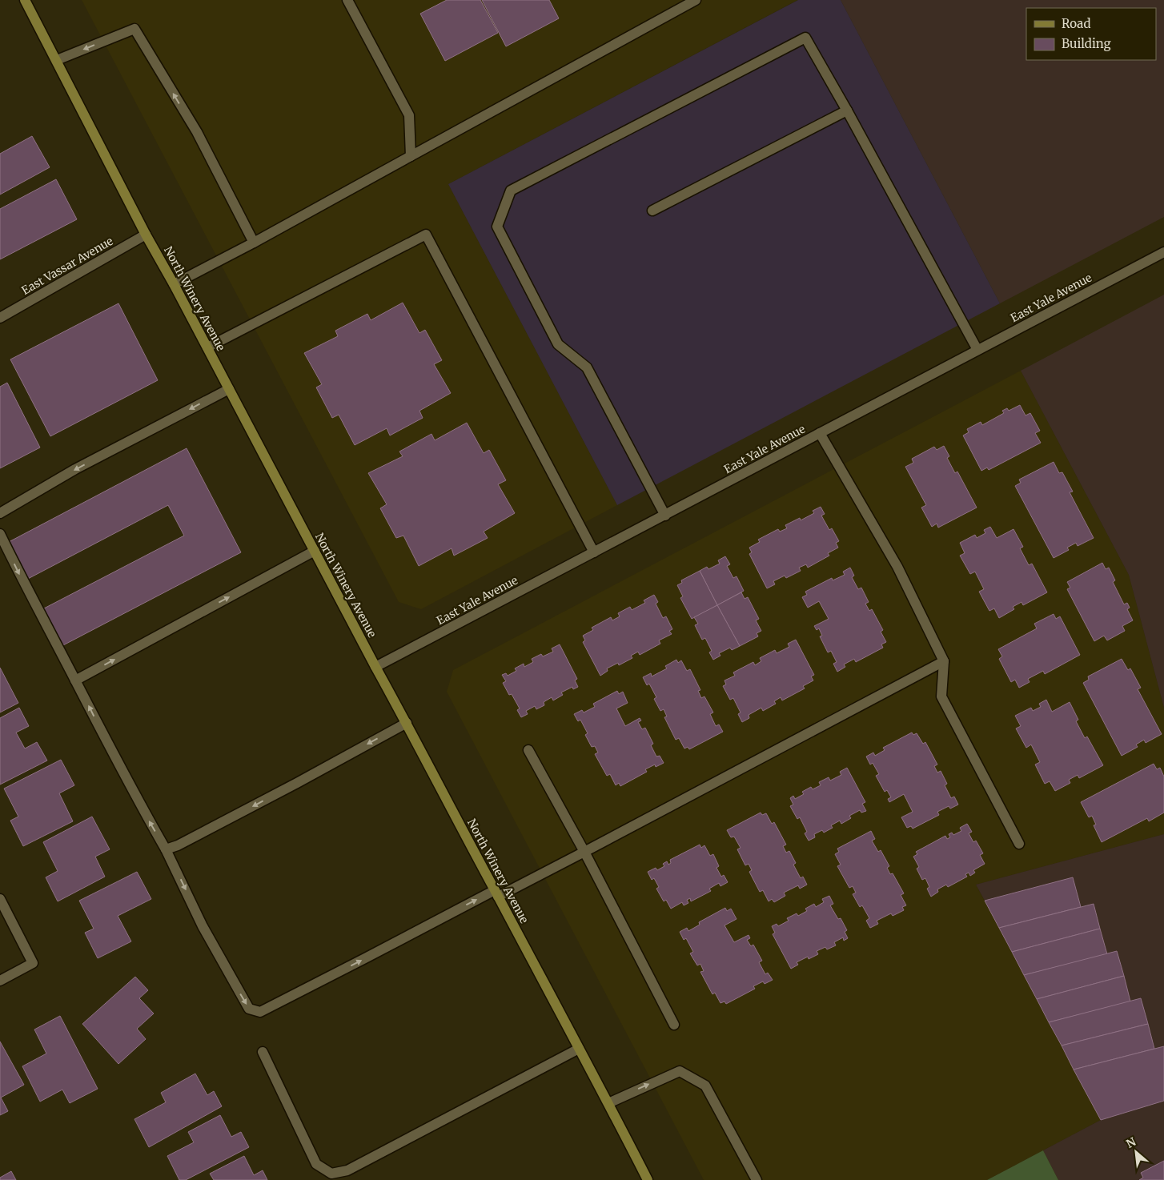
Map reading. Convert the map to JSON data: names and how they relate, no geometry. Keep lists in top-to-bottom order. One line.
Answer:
{"streets":{"street":["East Vassar Avenue","East Yale Avenue","North Winery Avenue"]},"crossings":[["East Vassar Avenue","North Winery Avenue"],["East Yale Avenue","North Winery Avenue"]],"legend":["Road","Building"],"north":"top left"}
